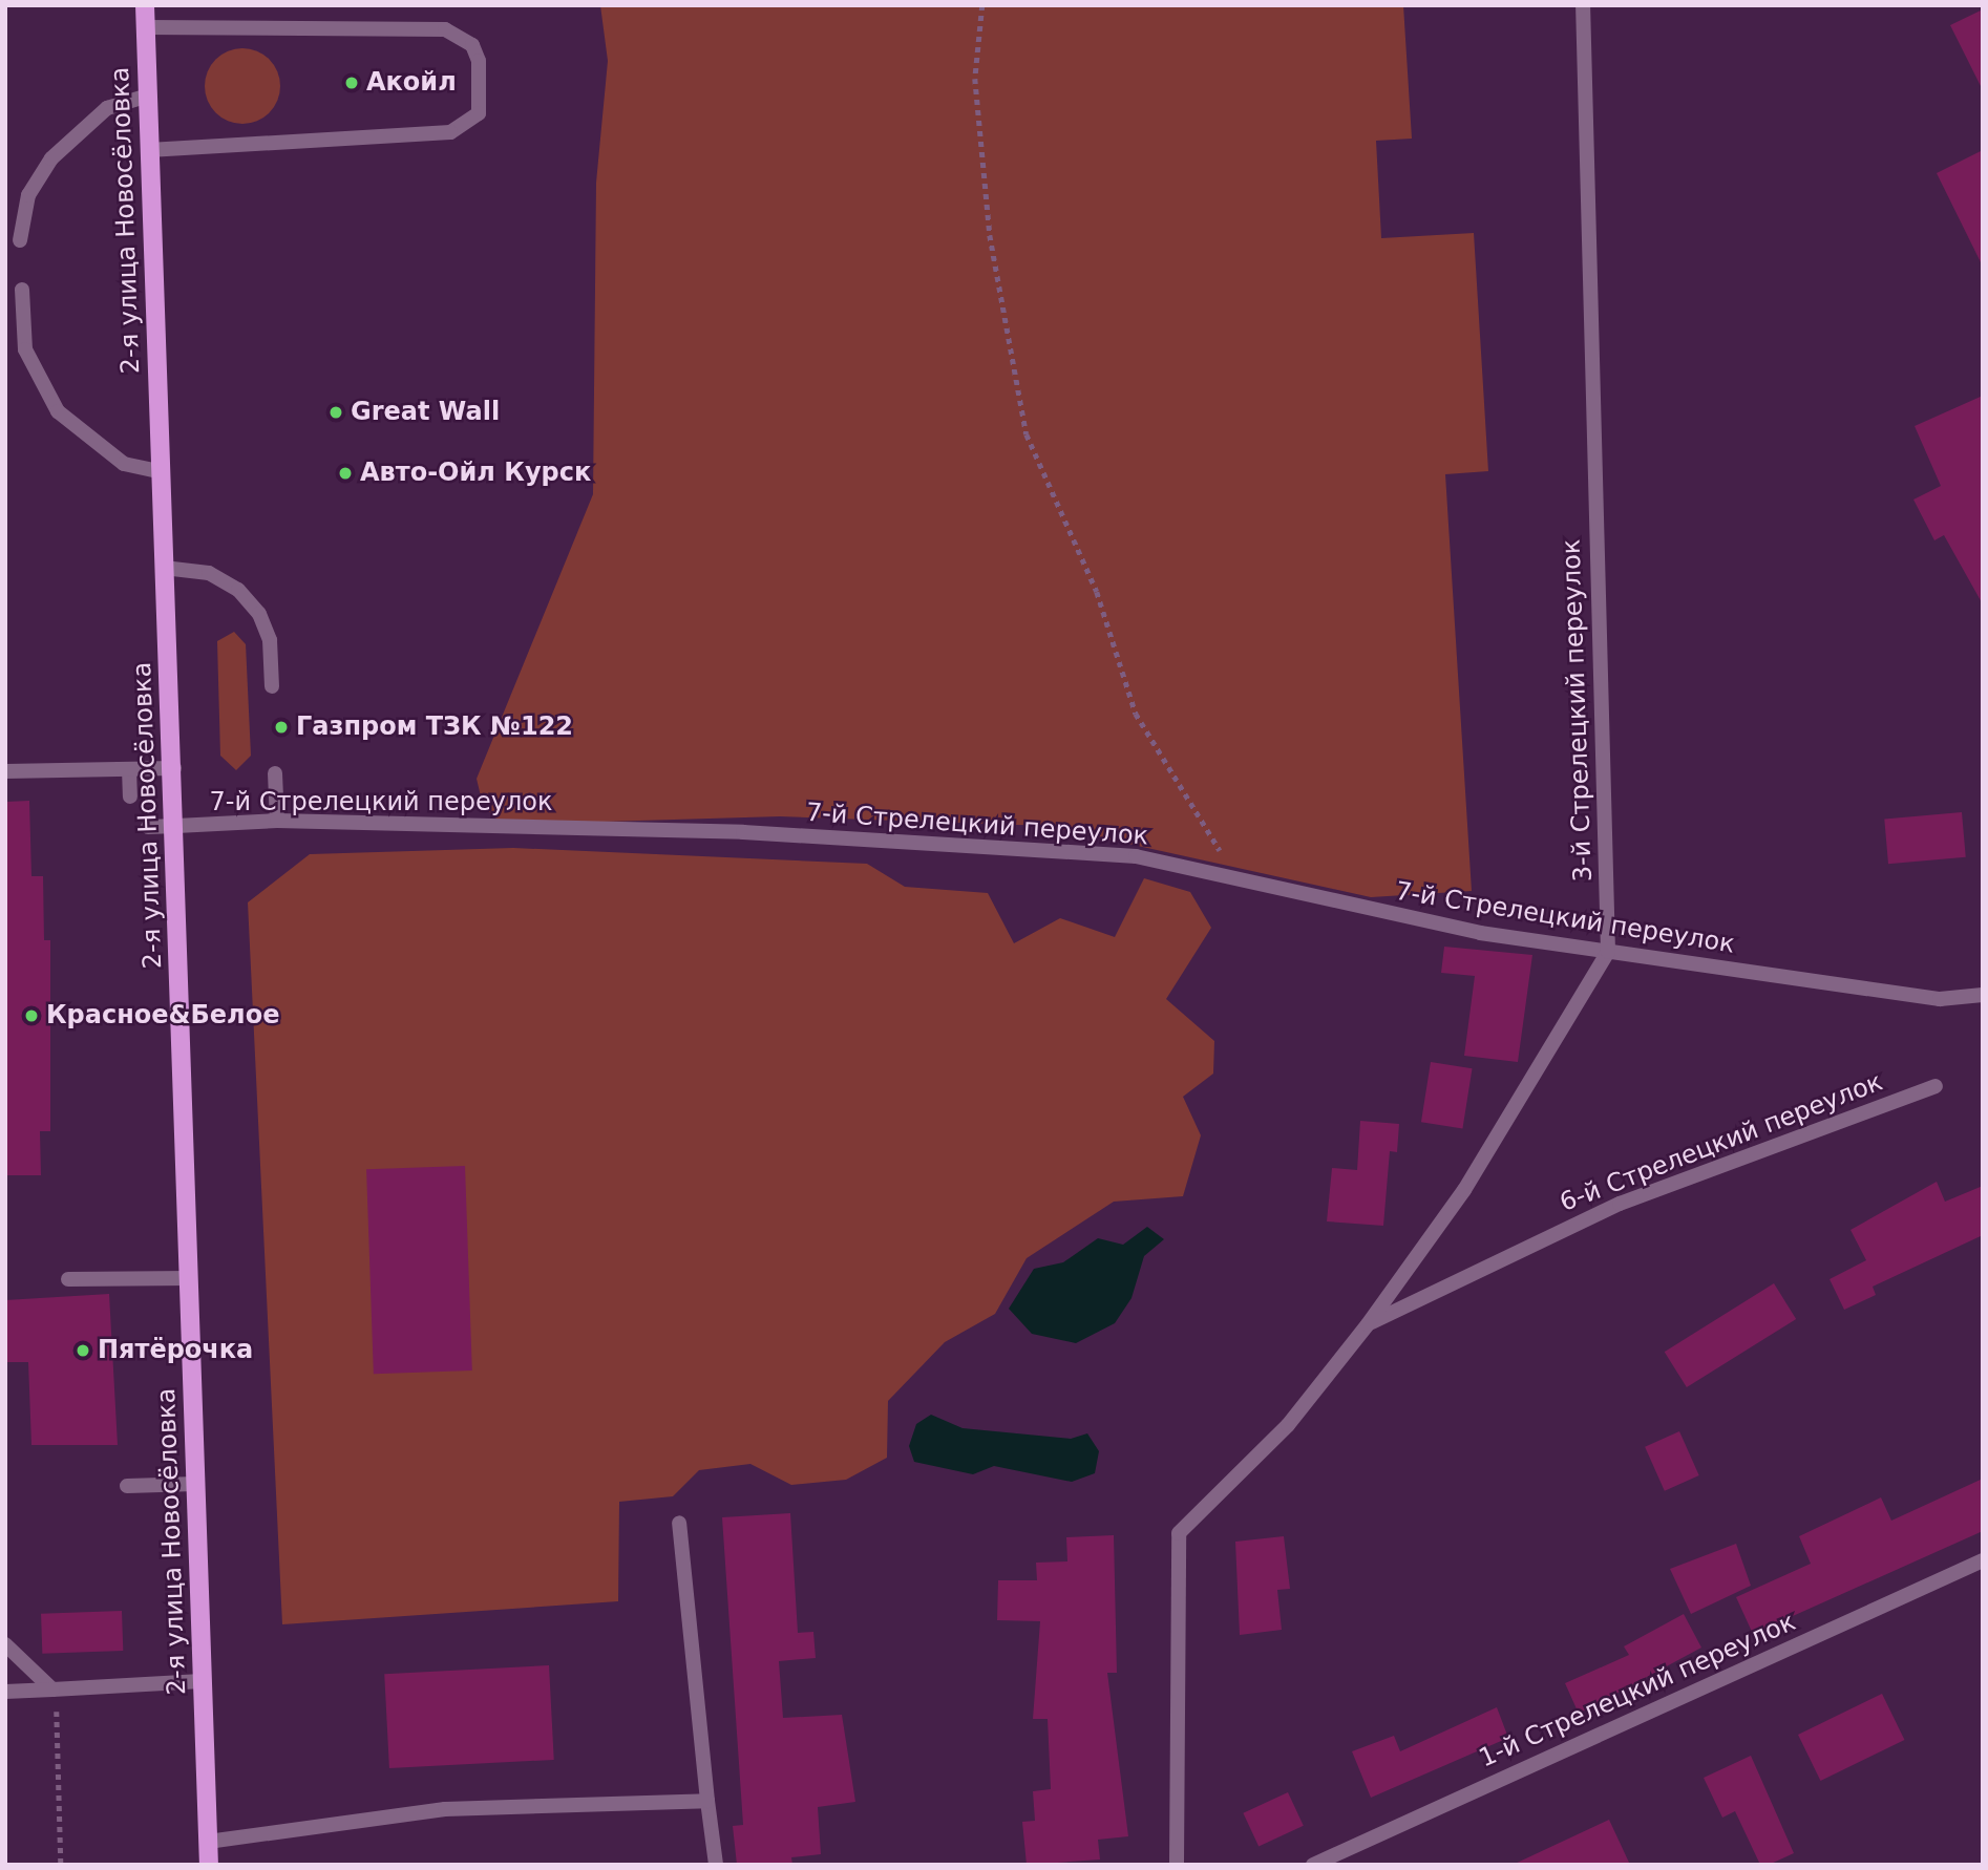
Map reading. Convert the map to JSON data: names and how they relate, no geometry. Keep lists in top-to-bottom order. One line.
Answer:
{"streets":{"main road":["2-я улица Новосёловка"],"street":["3-й Стрелецкий переулок","7-й Стрелецкий переулок","6-й Стрелецкий переулок","1-й Стрелецкий переулок"]},"crossings":[["2-я улица Новосёловка","7-й Стрелецкий переулок"],["3-й Стрелецкий переулок","7-й Стрелецкий переулок"]],"places":["Акойл","Great Wall","Авто-Ойл Курск","Газпром ТЗК №122","Красное&Белое","Пятёрочка"]}
